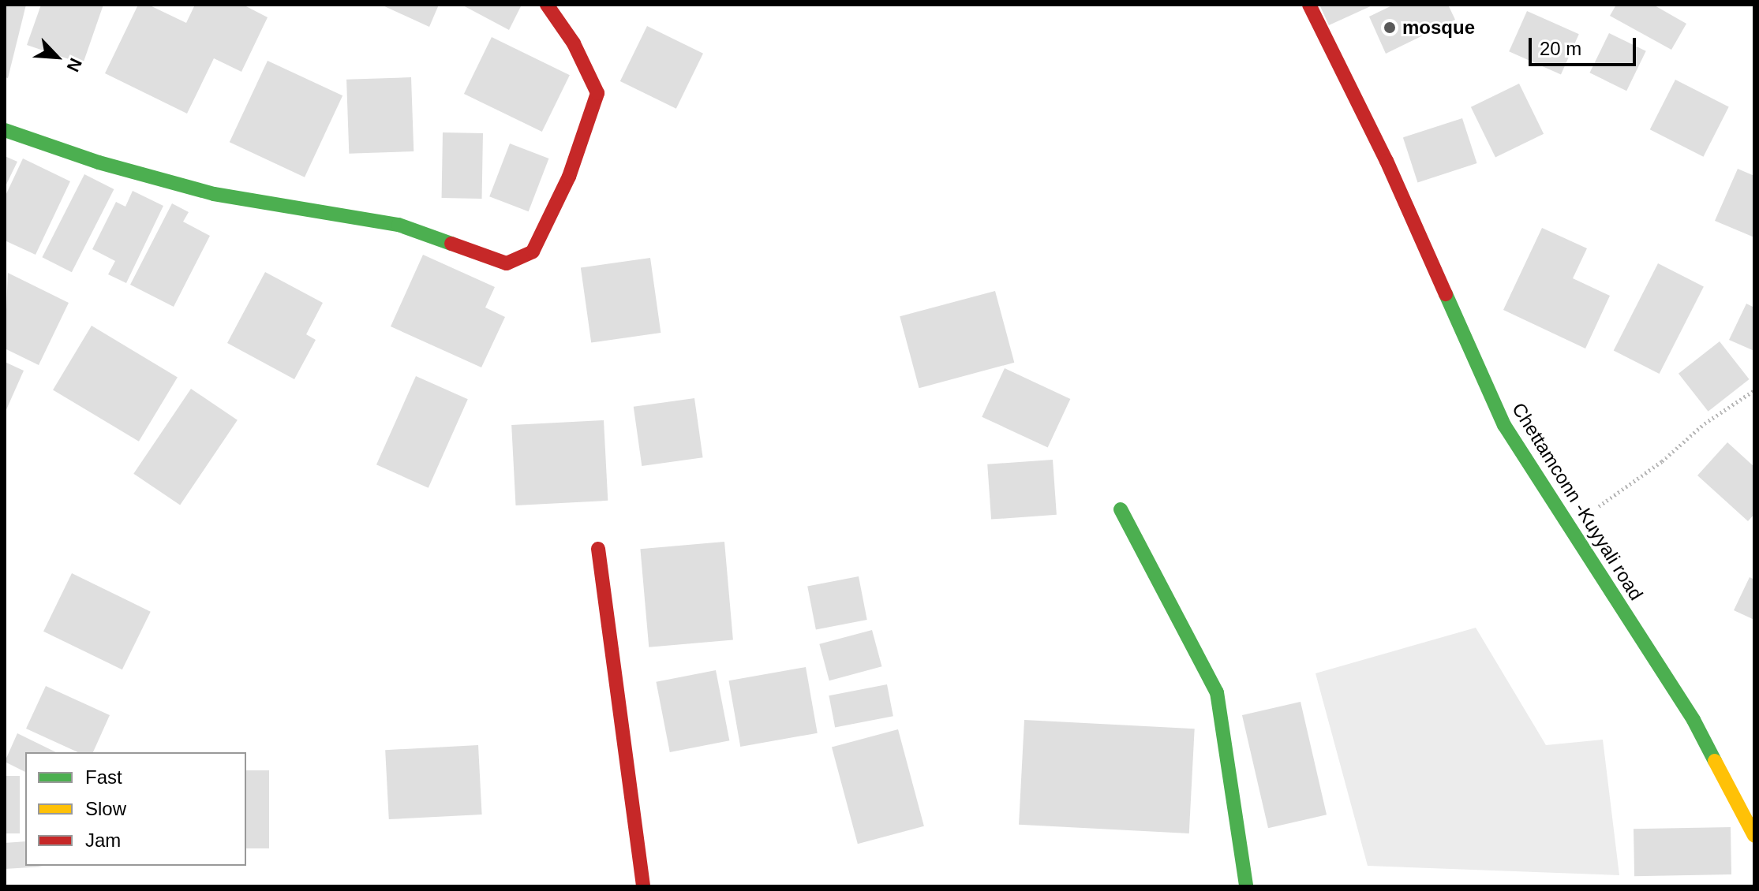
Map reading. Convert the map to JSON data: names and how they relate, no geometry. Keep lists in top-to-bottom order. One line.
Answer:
{"streets":{"street":["Chettamconn -Kuyyali road"]},"places":["mosque"],"legend":["Fast","Slow","Jam"],"scale_bar":"20 m","north":"bottom right"}
